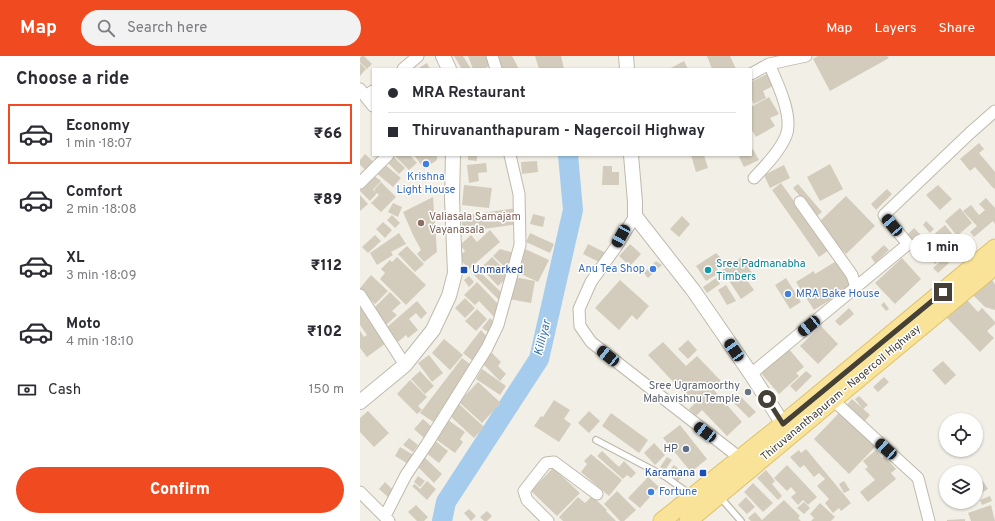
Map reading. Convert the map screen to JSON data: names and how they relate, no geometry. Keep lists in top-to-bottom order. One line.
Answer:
{"streets":{"main road":["Thiruvananthapuram - Nagercoil Highway"]},"water":["Killiyar"],"places":{"other":["Krishna Light House","Valiasala Samajam Vayanasala","Anu Tea Shop","Sree Padmanabha Timbers","MRA Bake House","Sree Ugramoorthy Mahavishnu Temple","HP","Fortune"],"transit":["Unmarked","Karamana"]},"page":{"header":"Map","search":"Search here","nav":["Map","Layers","Share"],"heading":"Choose a ride","banner":["MRA Restaurant","Thiruvananthapuram - Nagercoil Highway"],"list":[{"name":"Economy","note":"1 min · 18:07","value":"₹66"},{"name":"Comfort","note":"2 min · 18:08","value":"₹89"},{"name":"XL","note":"3 min · 18:09","value":"₹112"},{"name":"Moto","note":"4 min · 18:10","value":"₹102"}],"bubble":"1 min","pay":["Cash","150 m"],"buttons":"Confirm"}}
